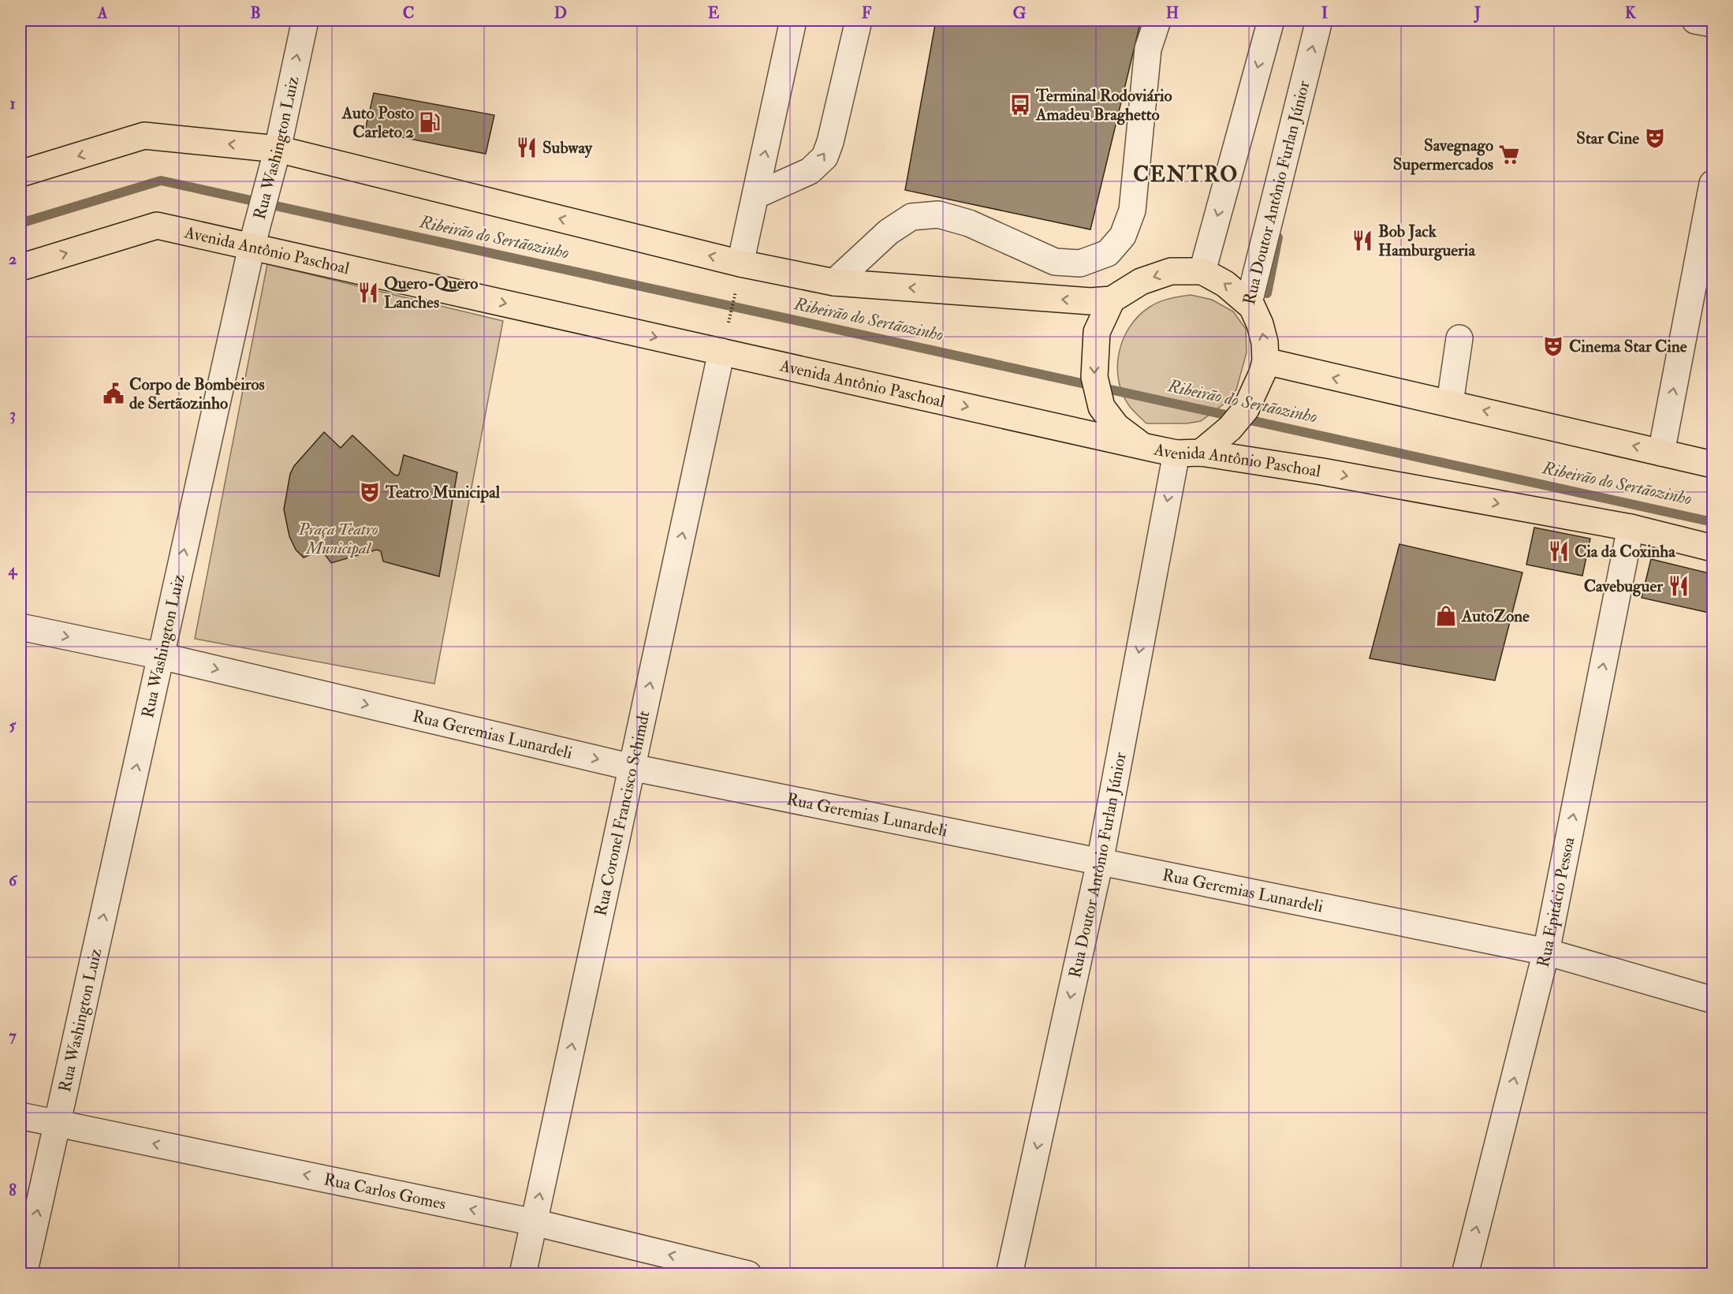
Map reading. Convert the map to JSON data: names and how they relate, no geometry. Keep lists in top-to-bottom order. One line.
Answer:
{"streets":{"main road":["Rua Doutor Antônio Furlan Júnior","Avenida Antônio Paschoal"],"street":["Rua Washington Luiz","Rua Geremias Lunardeli","Rua Coronel Francisco Schimdt","Rua Epitácio Pessoa","Rua Carlos Gomes"]},"crossings":[["Rua Washington Luiz","Avenida Antônio Paschoal"],["Rua Washington Luiz","Rua Geremias Lunardeli"],["Rua Washington Luiz","Rua Carlos Gomes"],["Rua Doutor Antônio Furlan Júnior","Avenida Antônio Paschoal"],["Rua Doutor Antônio Furlan Júnior","Rua Geremias Lunardeli"],["Avenida Antônio Paschoal","Rua Coronel Francisco Schimdt"],["Avenida Antônio Paschoal","Rua Epitácio Pessoa"],["Rua Geremias Lunardeli","Rua Coronel Francisco Schimdt"],["Rua Geremias Lunardeli","Rua Epitácio Pessoa"],["Rua Coronel Francisco Schimdt","Rua Carlos Gomes"]],"one_way":["Rua Washington Luiz","Rua Geremias Lunardeli","Rua Coronel Francisco Schimdt","Rua Epitácio Pessoa","Rua Carlos Gomes"],"districts":["CENTRO"],"water":["Ribeirão do Sertãozinho"],"parks":["Praça Teatro Municipal"],"places":{"bus stop":["Terminal Rodoviário Amadeu Braghetto"],"fuel station":["Auto Posto Carleto 2"],"theatre":["Star Cine","Cinema Star Cine","Teatro Municipal"],"restaurant":["Subway","Bob Jack Hamburgueria","Quero-Quero Lanches","Cia da Coxinha","Cavebuguer"],"supermarket":["Savegnago Supermercados"],"public building":["Corpo de Bombeiros de Sertãozinho"],"shop":["AutoZone"]},"grid":{"columns":["A","B","C","D","E","F","G","H","I","J","K"],"rows":["1","2","3","4","5","6","7","8"]}}
